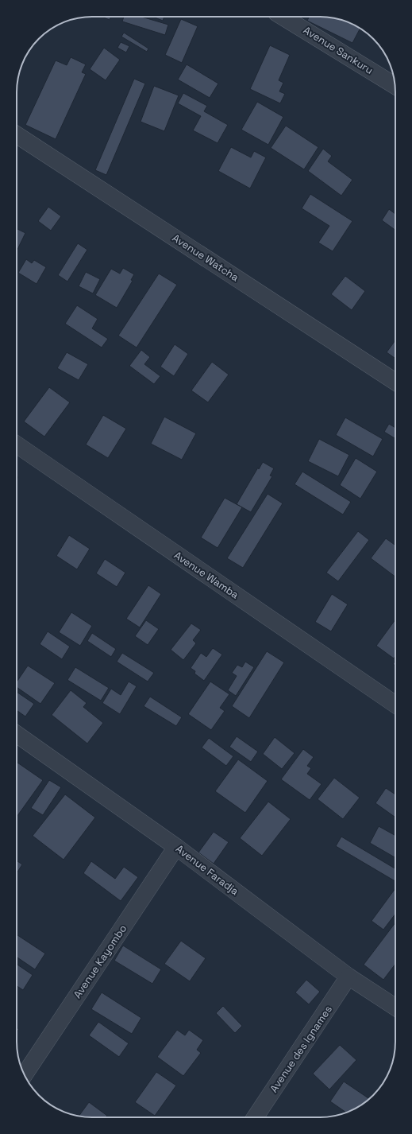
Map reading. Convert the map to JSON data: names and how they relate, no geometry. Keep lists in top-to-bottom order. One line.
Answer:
{"streets":{"street":["Avenue Sankuru","Avenue Watcha","Avenue Wamba","Avenue Faradja","Avenue Kayombo","Avenue des Ignames"]},"crossings":[["Avenue Faradja","Avenue Kayombo"],["Avenue Faradja","Avenue des Ignames"]]}
